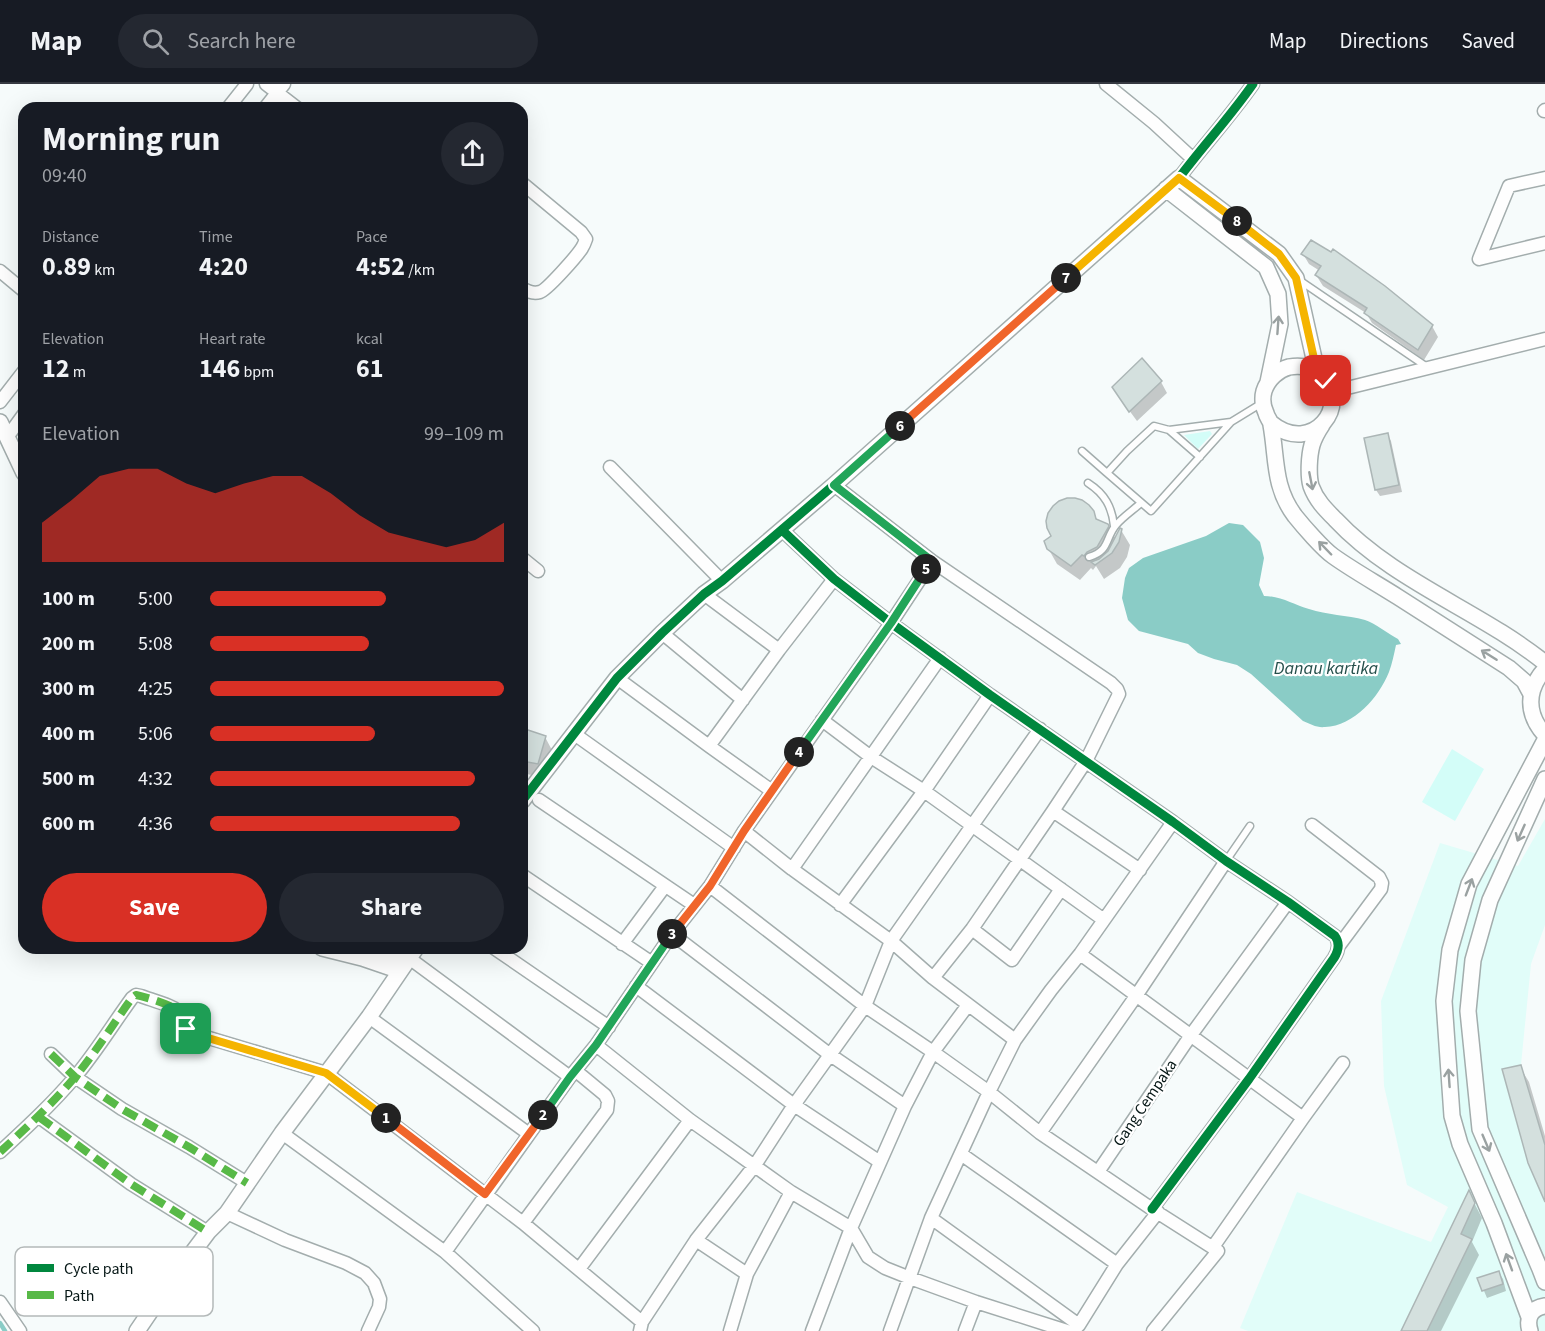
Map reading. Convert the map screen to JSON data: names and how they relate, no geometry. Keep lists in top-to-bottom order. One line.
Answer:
{"streets":{"street":["Gang Cempaka"]},"water":["Danau kartika"],"legend":["Cycle path","Path"],"page":{"header":"Map","search":"Search here","nav":["Map","Directions","Saved"],"heading":["Morning run","09:40"],"stats":[["Distance","0.89 km"],["Time","4:20"],["Pace","4:52 /km"],["Elevation","12 m"],["Heart rate","146 bpm"],["kcal","61"]],"pins":["8","7","6","5","4","3","2","1"],"chart":["Elevation","99–109 m"],"list":[{"name":"100 m","note":"5:00"},{"name":"200 m","note":"5:08"},{"name":"300 m","note":"4:25"},{"name":"400 m","note":"5:06"},{"name":"500 m","note":"4:32"},{"name":"600 m","note":"4:36"}],"buttons":["Save","Share"]}}
